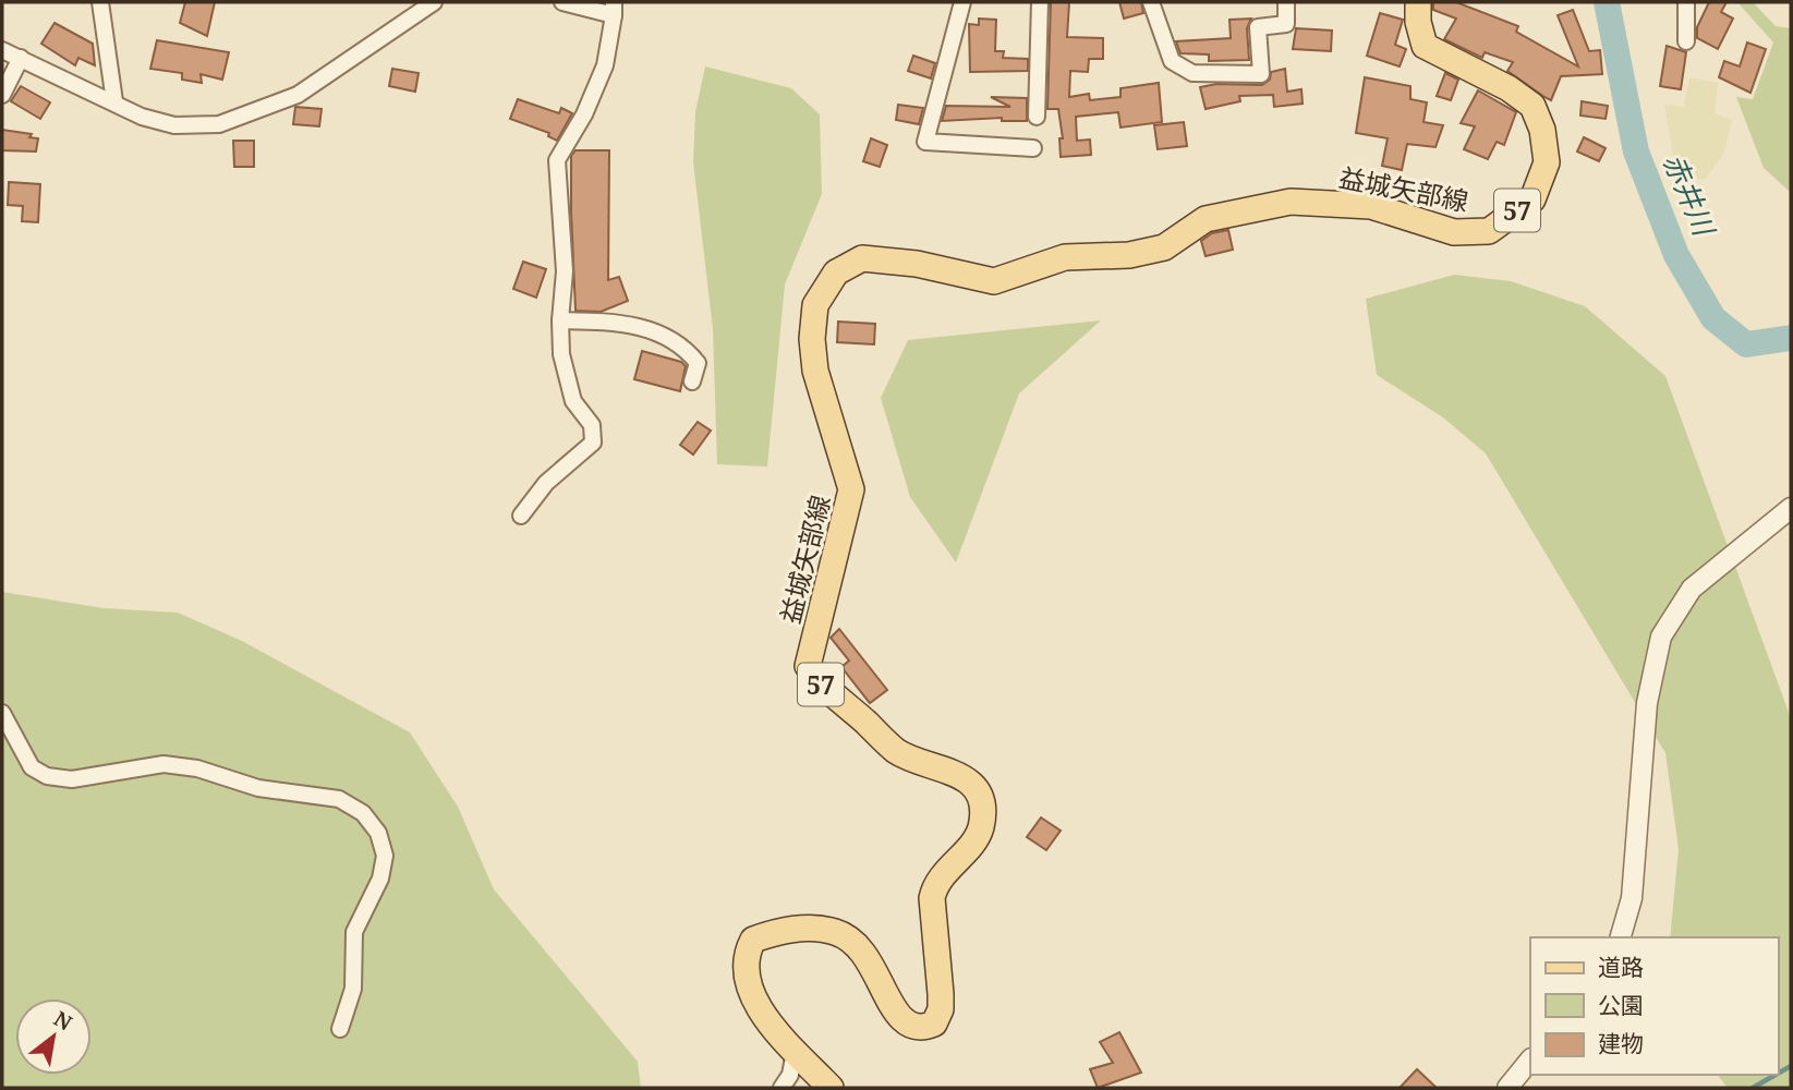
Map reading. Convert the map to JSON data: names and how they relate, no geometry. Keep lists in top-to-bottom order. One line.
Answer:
{"streets":{"main road":["益城矢部線","57"]},"water":["赤井川"],"legend":["道路","公園","建物"],"north":"top right"}
